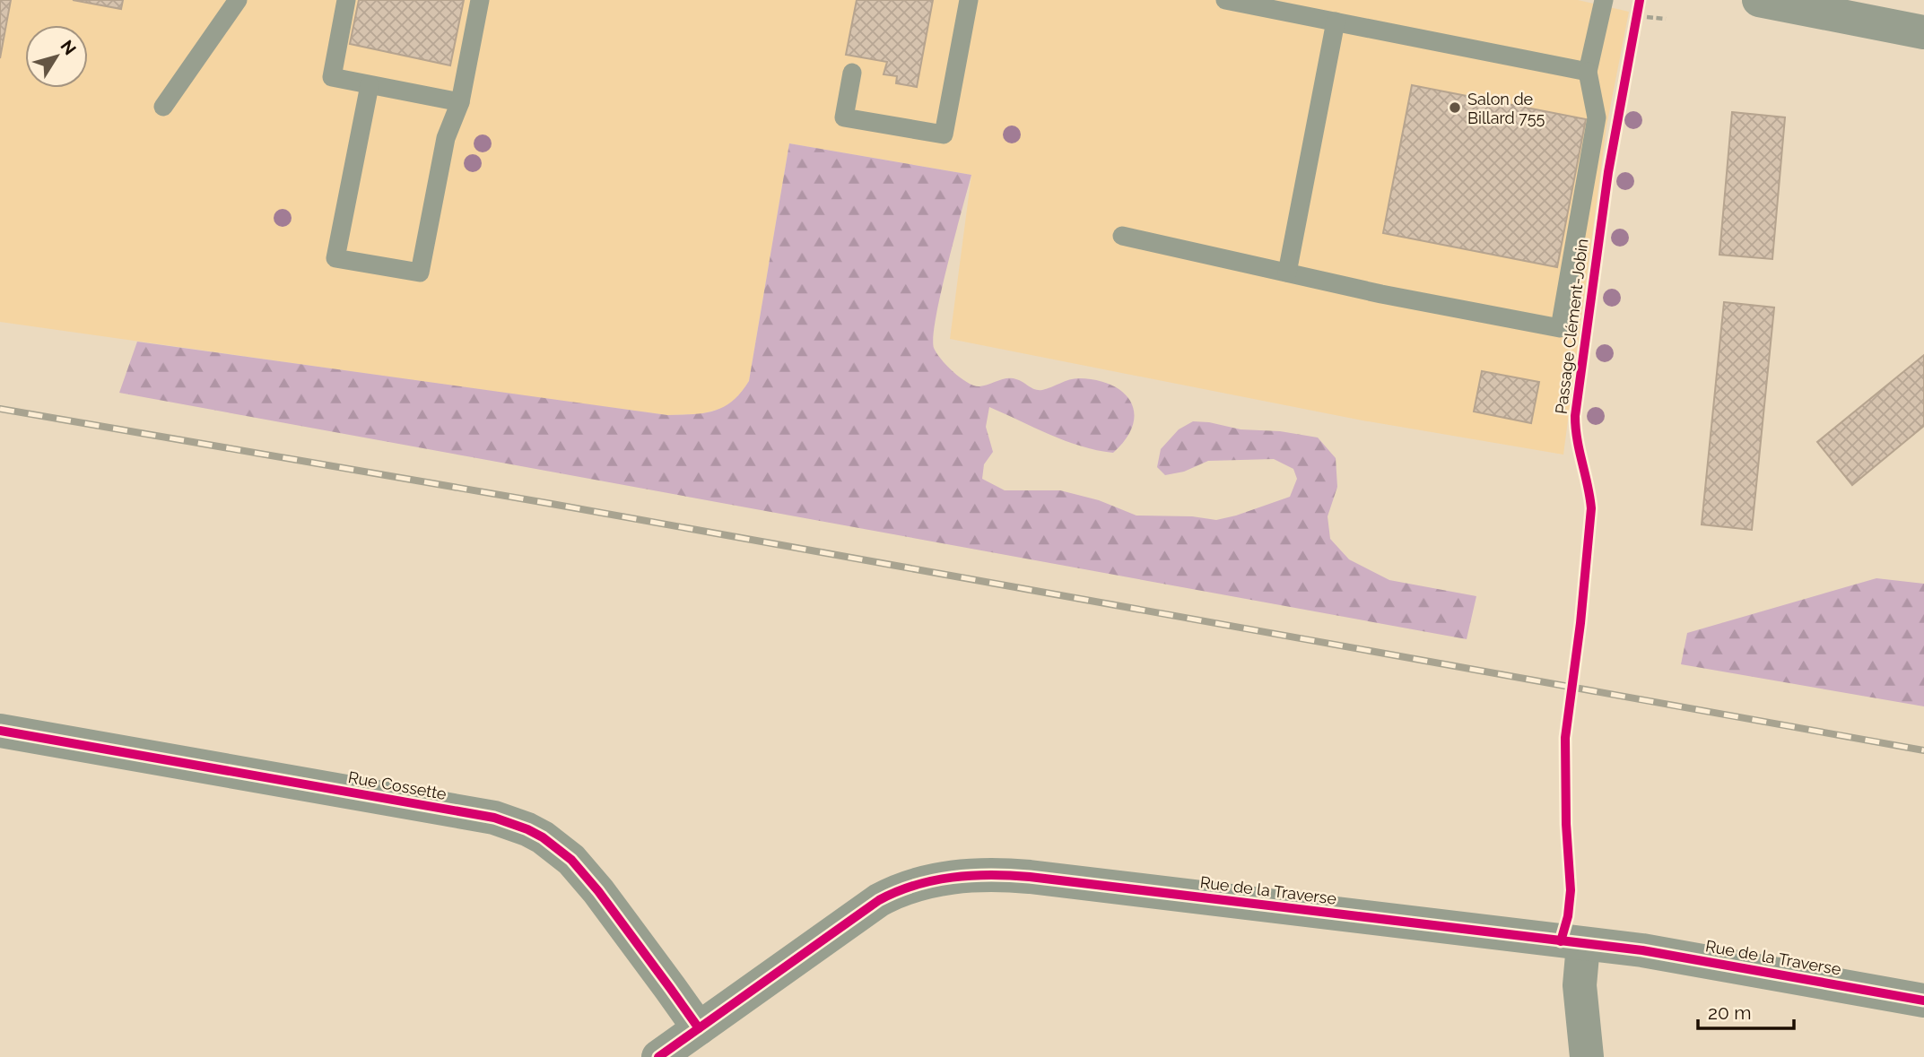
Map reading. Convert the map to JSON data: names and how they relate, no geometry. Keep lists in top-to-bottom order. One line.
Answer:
{"streets":{"street":["Rue Cossette","Rue de la Traverse"],"cycle path":["Passage Clément-Jobin"]},"crossings":[["Rue Cossette","Rue de la Traverse"]],"places":["Salon de Billard 755"],"scale_bar":"20 m","north":"top right"}
